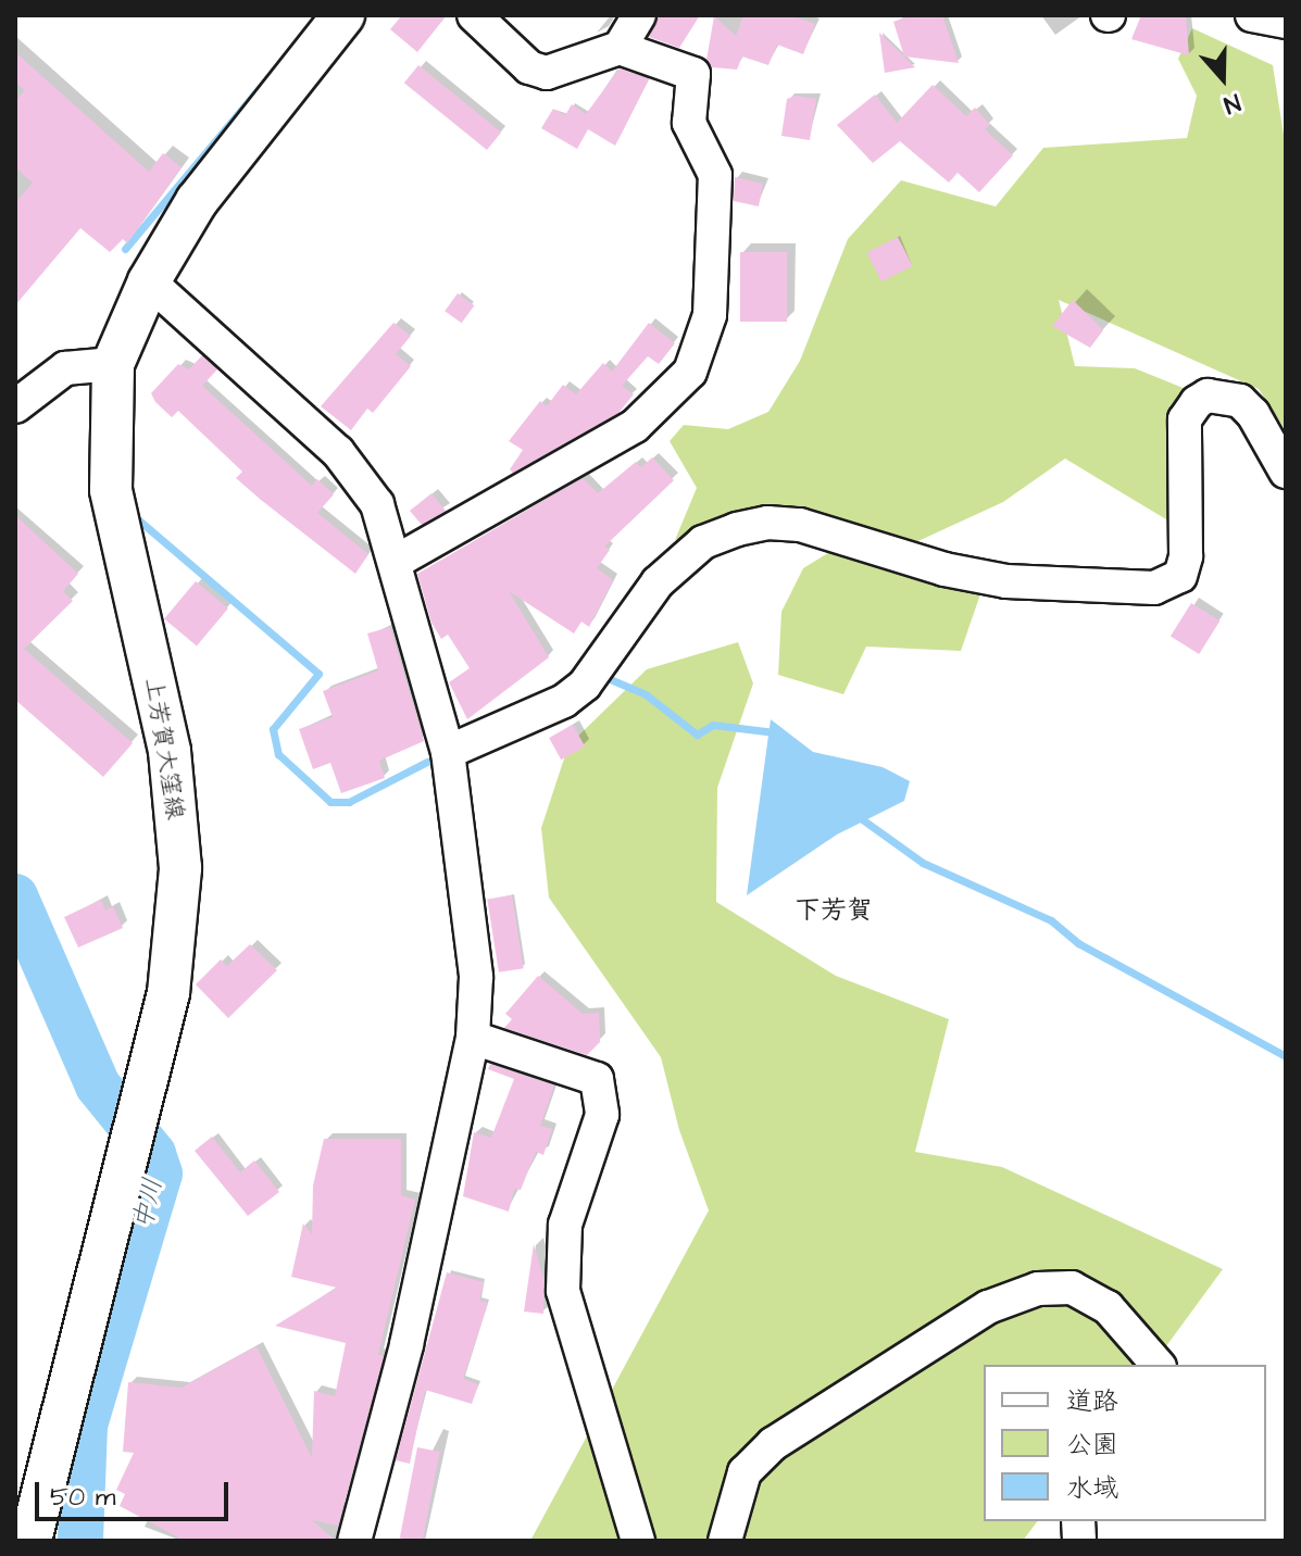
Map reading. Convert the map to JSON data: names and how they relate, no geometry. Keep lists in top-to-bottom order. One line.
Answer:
{"streets":{"main road":["上芳賀大窪線"]},"districts":["下芳賀"],"water":["中川"],"legend":["道路","公園","水域"],"scale_bar":"50 m","north":"bottom"}
